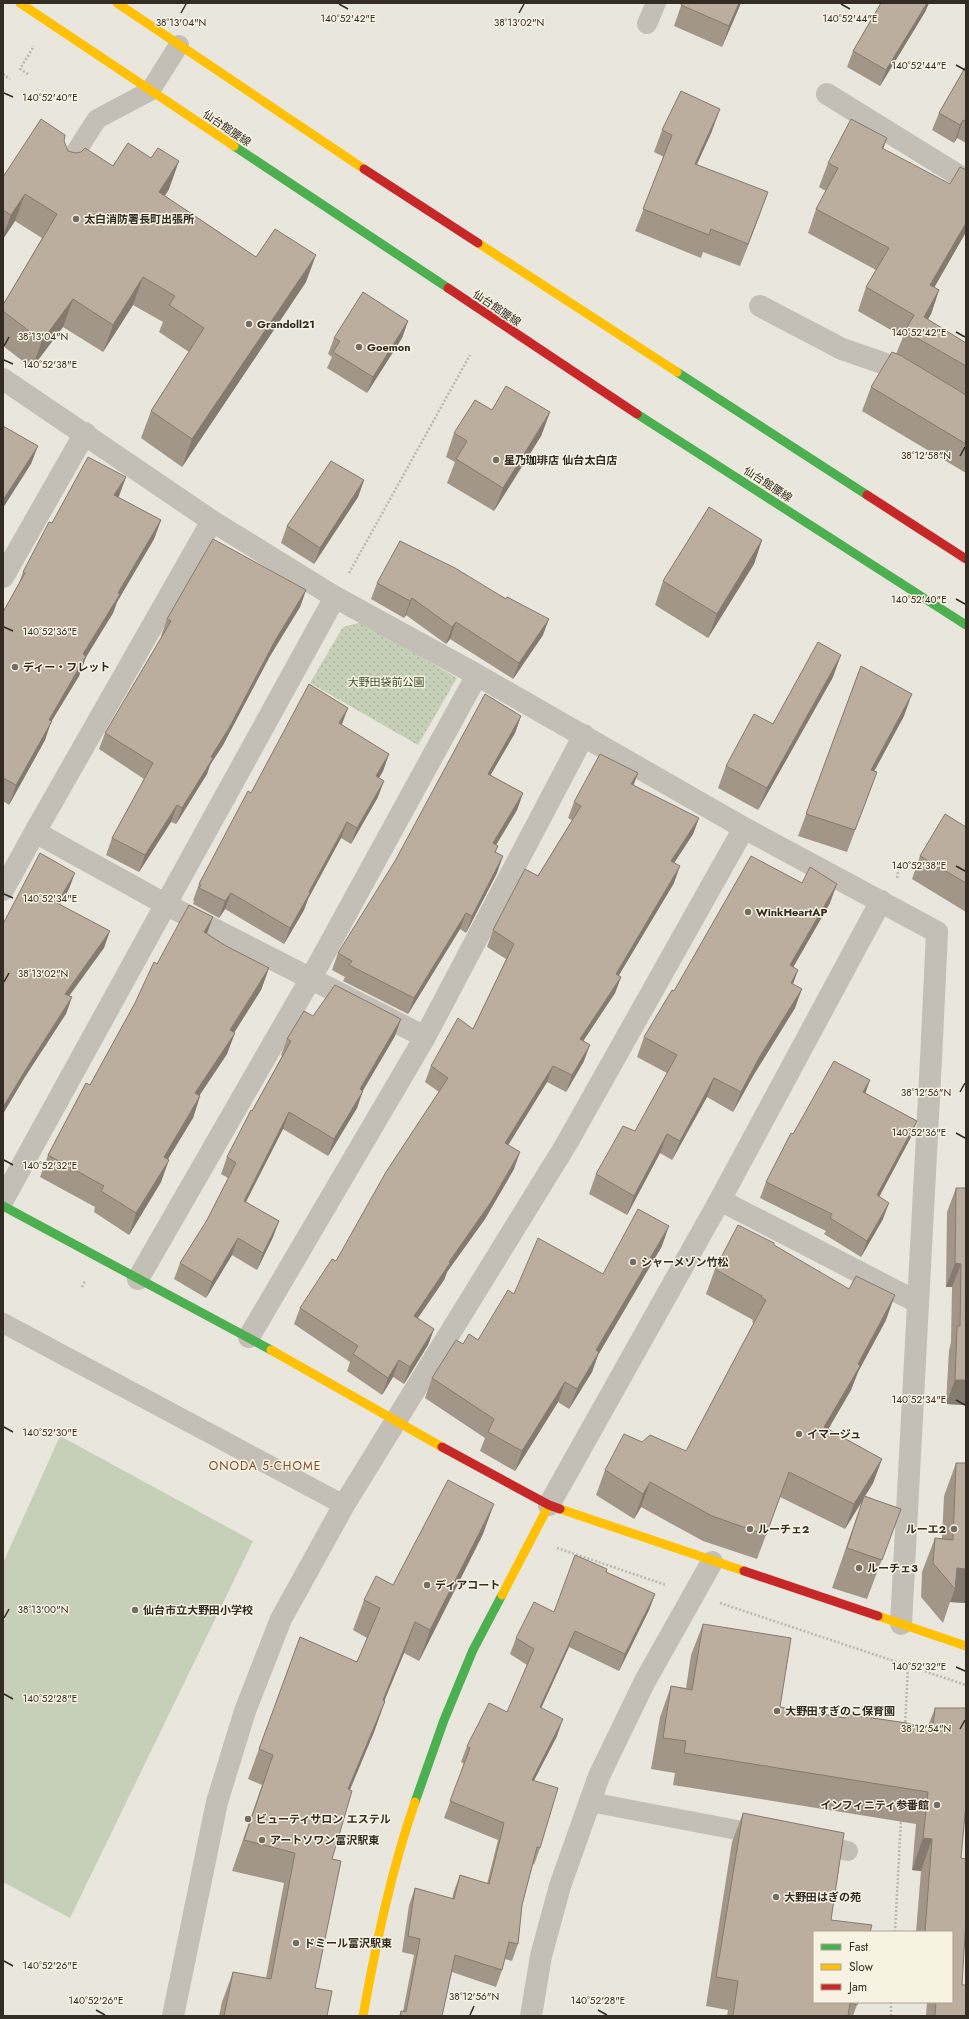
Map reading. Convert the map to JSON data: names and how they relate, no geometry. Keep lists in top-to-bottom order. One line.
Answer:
{"streets":{"main road":["仙台館腰線"]},"districts":["ONODA 5-CHOME"],"parks":["大野田袋前公園"],"places":["太白消防署長町出張所","Grandoll21","Goemon","星乃珈琲店 仙台太白店","ディー・フレット","WinkHeartAP","シャーメゾン竹松","イマージュ","ルーチェ2","ルーエ2","ルーチェ3","ディアコート","仙台市立大野田小学校","大野田すぎのこ保育園","インフィニティ参番館","ビューティサロン エステル","アートソワン富沢駅東","大野田はぎの苑","ドミール富沢駅東"],"legend":["Fast","Slow","Jam"],"coordinates":["140°52'42\"E","140°52'44\"E","38°13'04\"N","38°13'02\"N","140°52'40\"E","140°52'38\"E","38°12'58\"N","140°52'36\"E","140°52'34\"E","38°12'56\"N","140°52'32\"E","140°52'30\"E","38°13'00\"N","140°52'28\"E","38°12'54\"N","140°52'26\"E"]}
